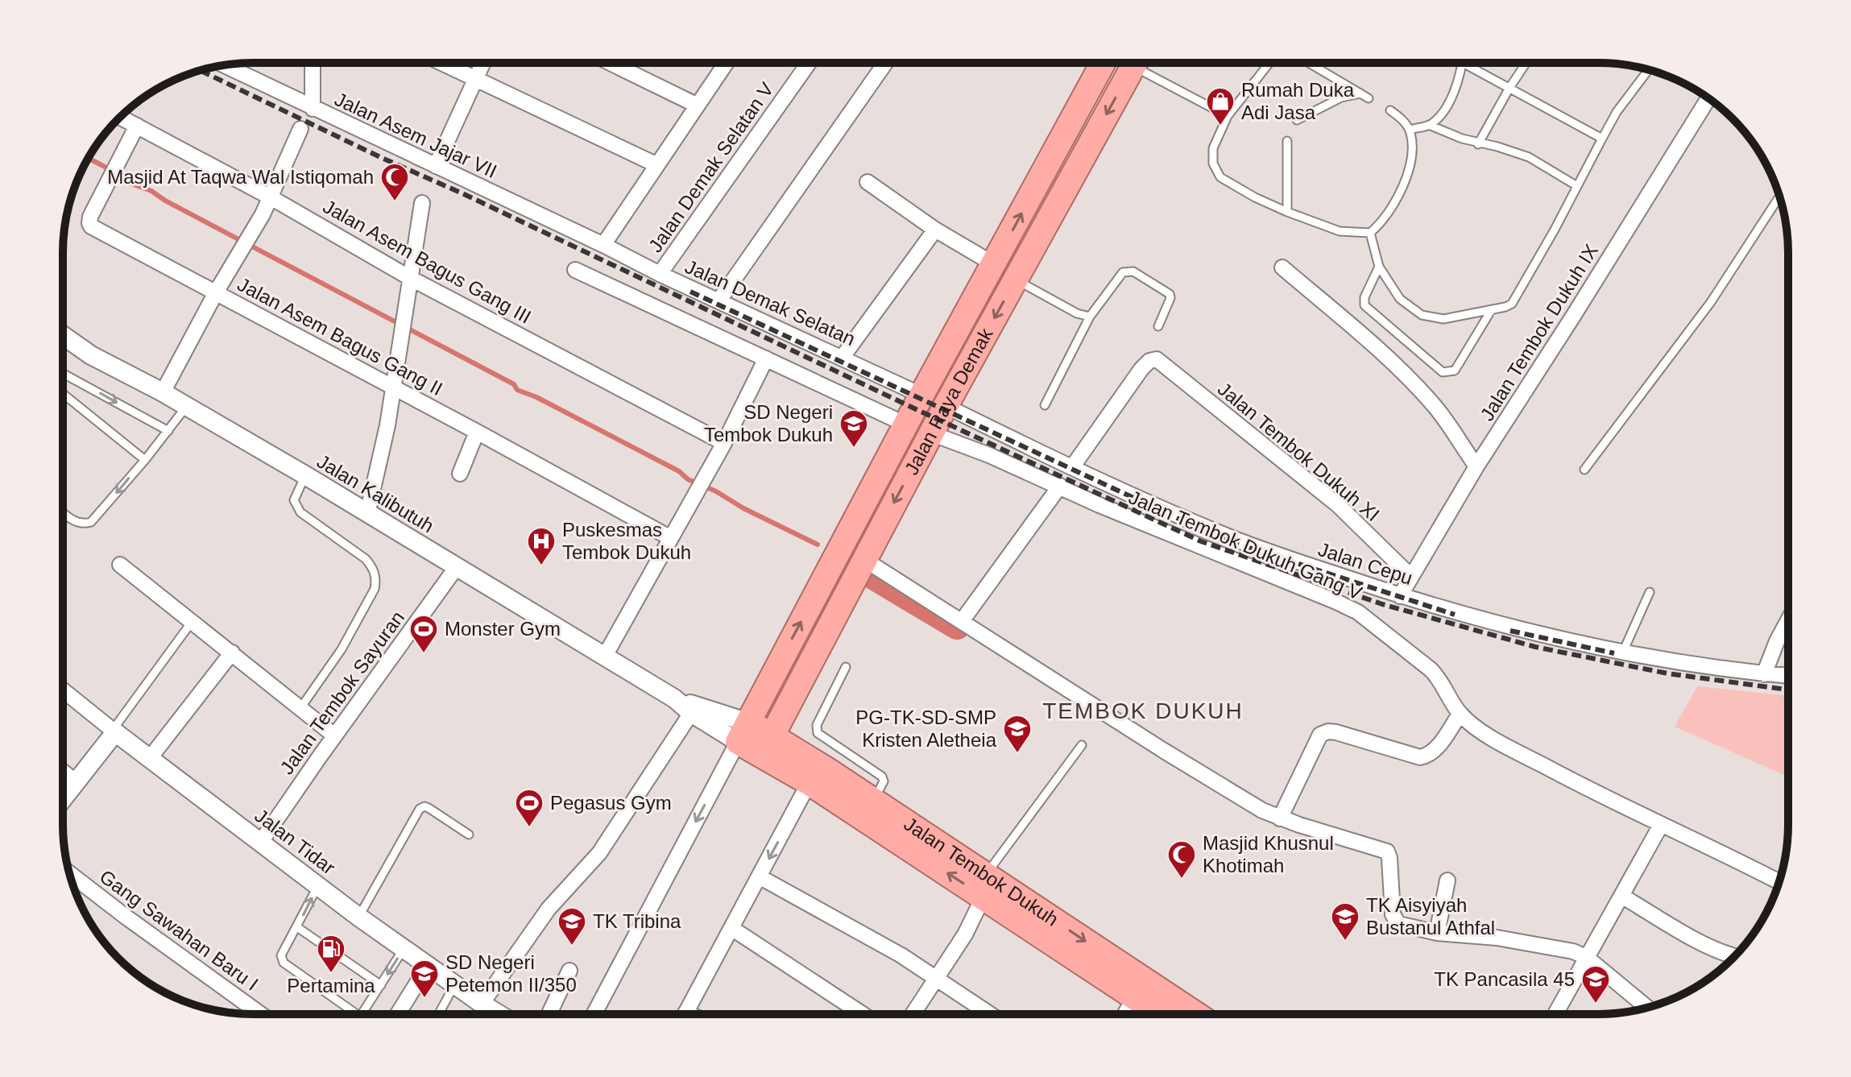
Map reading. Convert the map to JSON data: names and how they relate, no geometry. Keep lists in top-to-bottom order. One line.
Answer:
{"streets":{"highway":["Jalan Raya Demak","Jalan Tembok Dukuh"],"street":["Jalan Asem Jajar VII","Jalan Demak Selatan V","Jalan Asem Bagus Gang III","Jalan Demak Selatan","Jalan Tembok Dukuh IX","Jalan Asem Bagus Gang II","Jalan Tembok Dukuh XI","Jalan Kalibutuh","Jalan Tembok Dukuh Gang V","Jalan Cepu","Jalan Tembok Sayuran","Jalan Tidar","Gang Sawahan Baru I"]},"crossings":[["Jalan Asem Jajar VII","Jalan Demak Selatan"],["Jalan Demak Selatan V","Jalan Demak Selatan"],["Jalan Asem Bagus Gang III","Jalan Asem Bagus Gang II"],["Jalan Demak Selatan","Jalan Raya Demak"],["Jalan Tembok Dukuh IX","Jalan Tembok Dukuh XI"],["Jalan Tembok Dukuh IX","Jalan Cepu"],["Jalan Raya Demak","Jalan Kalibutuh"],["Jalan Raya Demak","Jalan Tembok Dukuh Gang V"],["Jalan Raya Demak","Jalan Cepu"],["Jalan Raya Demak","Jalan Tembok Dukuh"],["Jalan Tembok Dukuh XI","Jalan Cepu"],["Jalan Kalibutuh","Jalan Tembok Sayuran"],["Jalan Kalibutuh","Jalan Tembok Dukuh"],["Jalan Tembok Sayuran","Jalan Tidar"]],"districts":["TEMBOK DUKUH"],"places":{"shop":["Rumah Duka Adi Jasa"],"mosque":["Masjid At Taqwa Wal Istiqomah","Masjid Khusnul Khotimah"],"school or university":["SD Negeri Tembok Dukuh","PG-TK-SD-SMP Kristen Aletheia","TK Aisyiyah Bustanul Athfal","TK Tribina","SD Negeri Petemon II/350","TK Pancasila 45"],"hospital":["Puskesmas Tembok Dukuh"],"sports":["Monster Gym","Pegasus Gym"],"fuel station":["Pertamina"]}}
